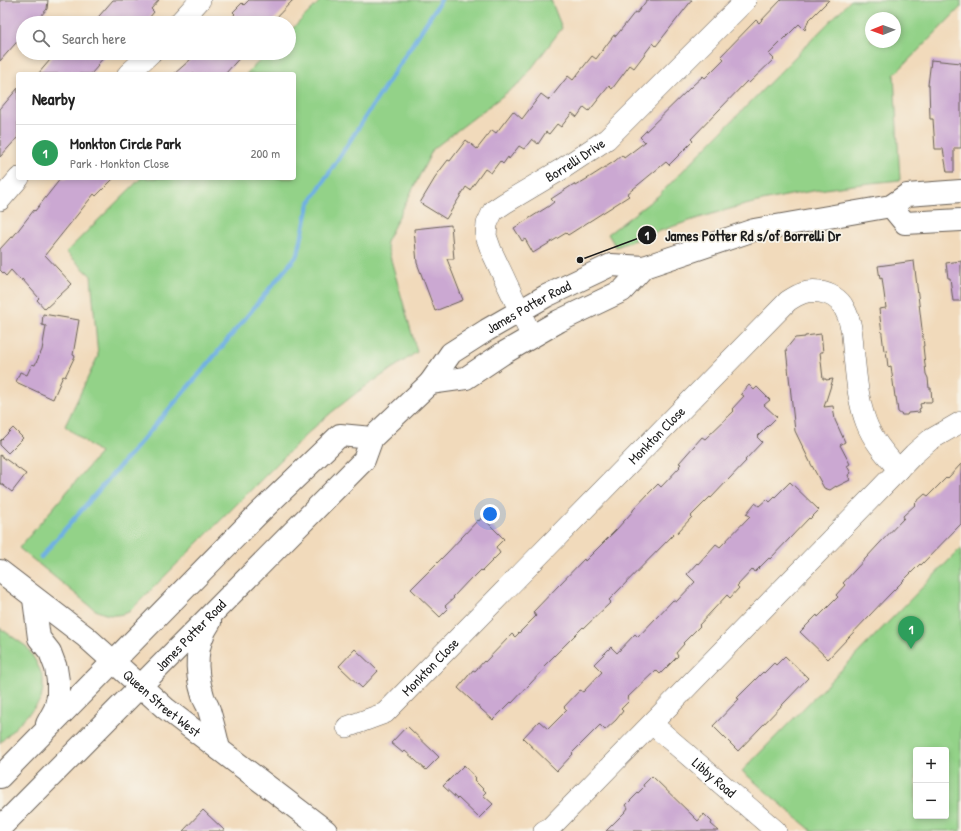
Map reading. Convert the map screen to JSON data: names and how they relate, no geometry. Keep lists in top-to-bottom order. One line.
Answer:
{"streets":{"main road":["James Potter Road","Queen Street West"],"street":["Borrelli Drive","Monkton Close","Libby Road"]},"crossings":[["Borrelli Drive","James Potter Road"],["James Potter Road","Queen Street West"]],"places":["James Potter Rd s/of Borrelli Dr"],"north":"left","page":{"search":"Search here","heading":"Nearby","list":[{"mark":"1","name":"Monkton Circle Park","note":"Park · Monkton Close","value":"200 m"}],"pins":"1","map_buttons":["+","−"]}}
